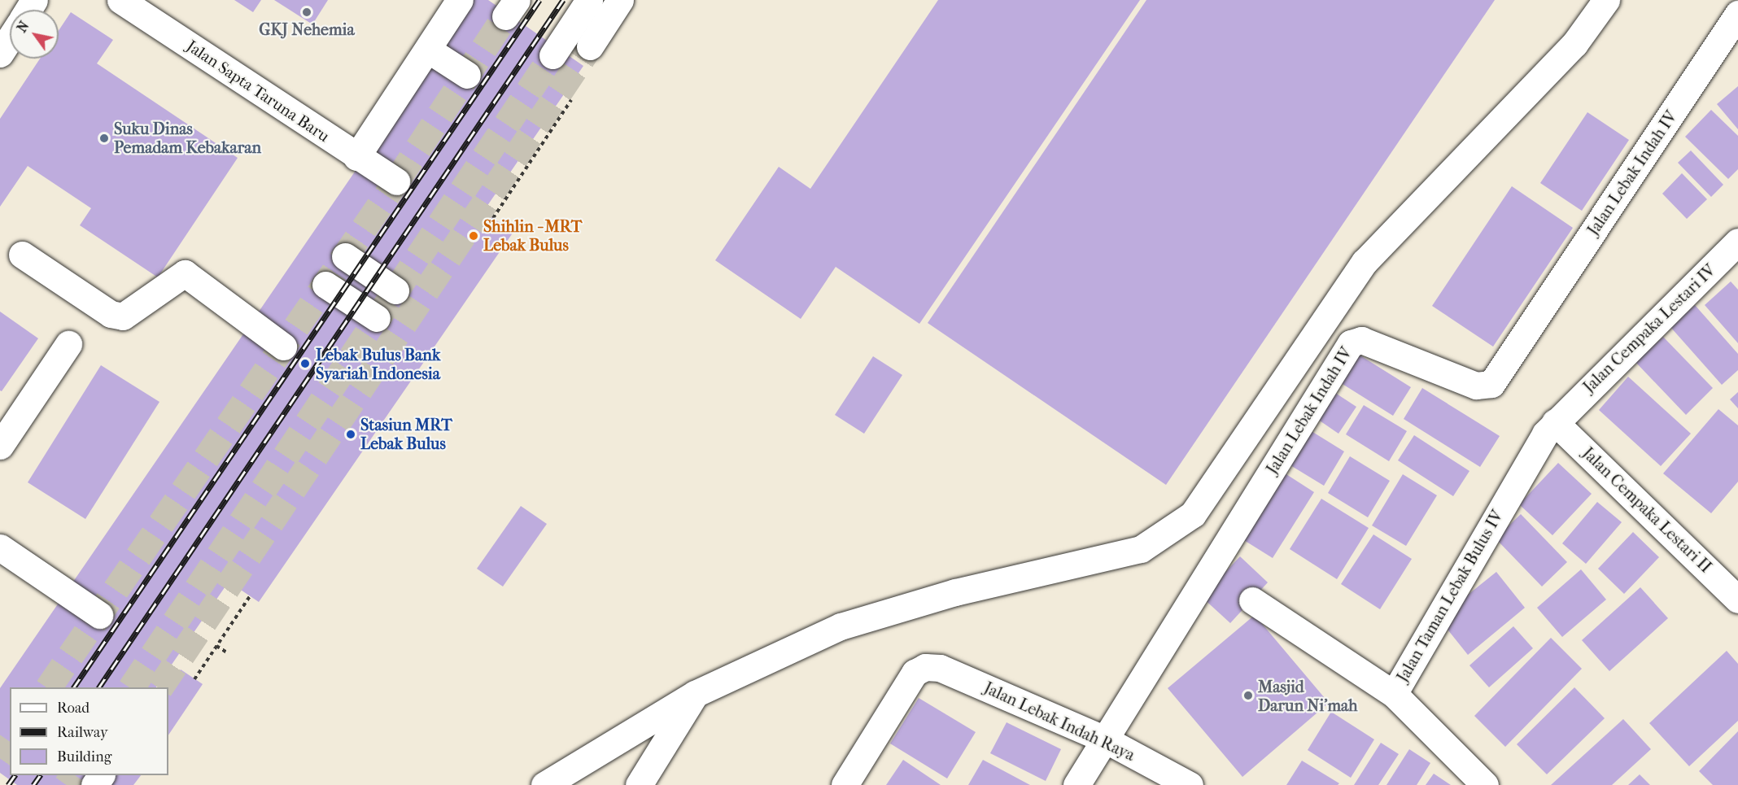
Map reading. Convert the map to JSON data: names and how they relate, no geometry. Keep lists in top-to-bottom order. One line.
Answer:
{"streets":{"main road":["Jalan Sapta Taruna Baru","Jalan Lebak Indah IV","Jalan Cempaka Lestari IV","Jalan Cempaka Lestari II","Jalan Taman Lebak Bulus IV","Jalan Lebak Indah Raya"]},"crossings":[["Jalan Lebak Indah IV","Jalan Lebak Indah Raya"],["Jalan Cempaka Lestari IV","Jalan Cempaka Lestari II"],["Jalan Cempaka Lestari IV","Jalan Taman Lebak Bulus IV"],["Jalan Cempaka Lestari II","Jalan Taman Lebak Bulus IV"]],"places":["GKJ Nehemia","Suku Dinas Pemadam Kebakaran","Shihlin - MRT Lebak Bulus","Lebak Bulus Bank Syariah Indonesia","Stasiun MRT Lebak Bulus","Masjid Darun Ni'mah"],"legend":["Road","Railway","Building"],"north":"top left"}
